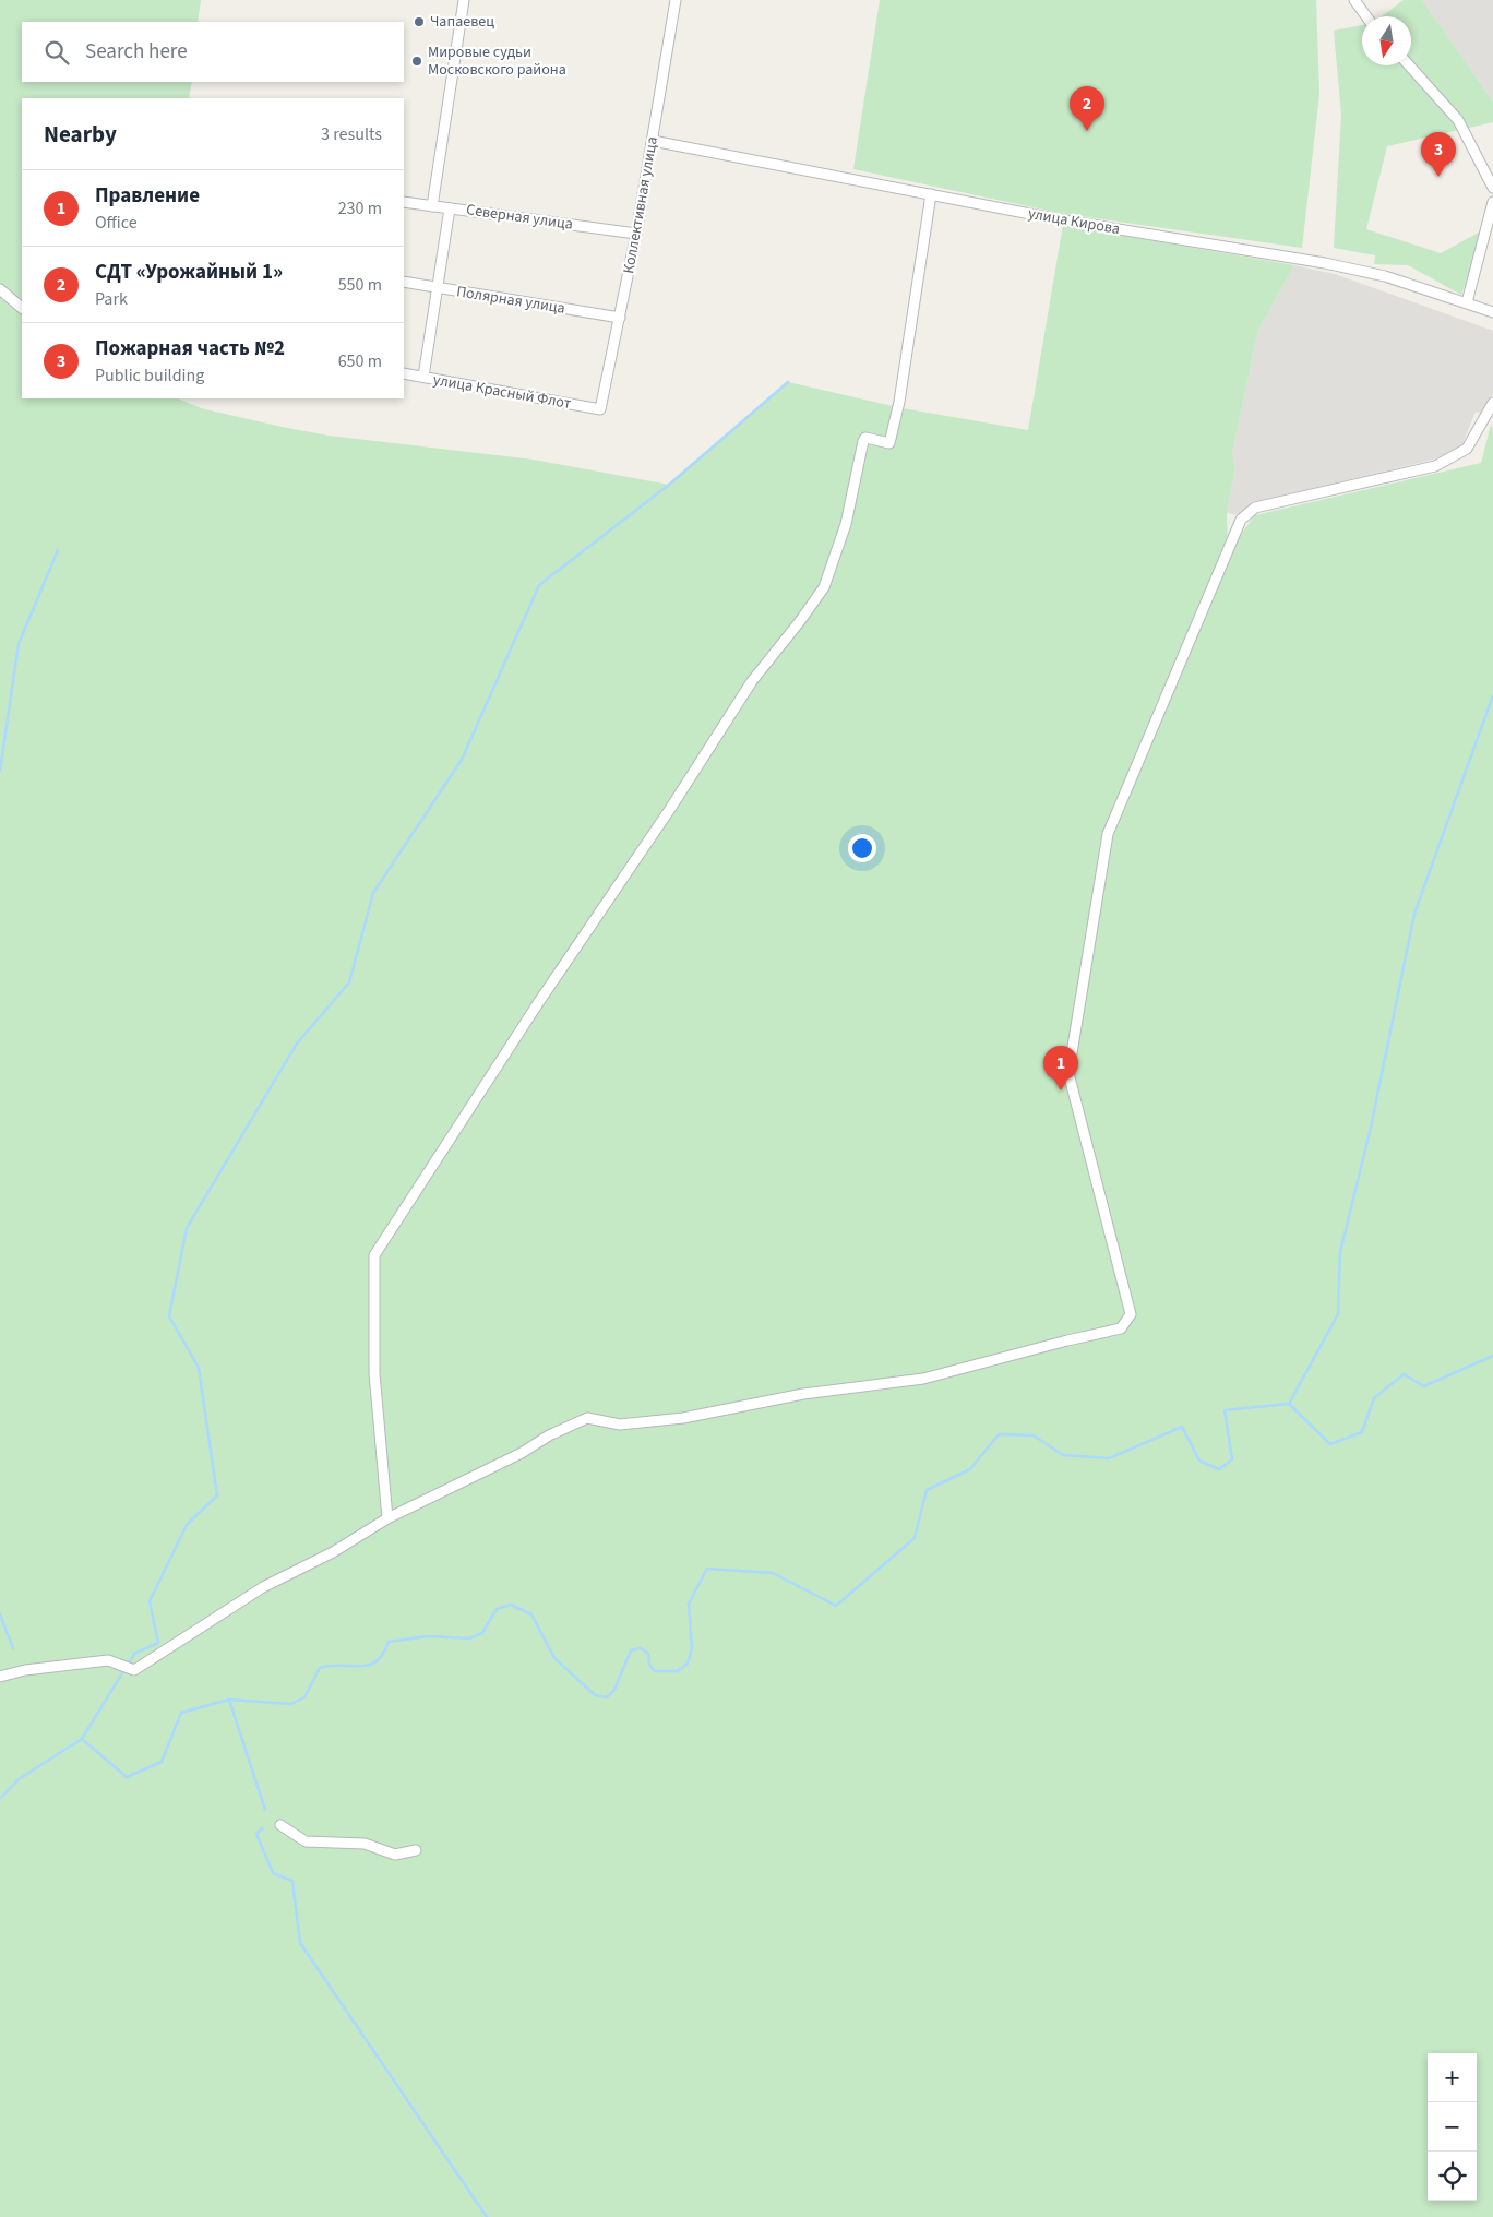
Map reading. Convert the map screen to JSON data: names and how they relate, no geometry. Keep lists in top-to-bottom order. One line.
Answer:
{"streets":{"street":["Коллективная улица","Северная улица","улица Кирова","Полярная улица","улица Красный Флот"]},"crossings":[["Коллективная улица","Северная улица"],["Коллективная улица","улица Кирова"],["Коллективная улица","Полярная улица"],["Коллективная улица","улица Красный Флот"]],"places":["Чапаевец","Мировые судьи Московского района"],"north":"bottom","page":{"search":"Search here","pins":["2","3","1"],"heading":["Nearby","3 results"],"list":[{"mark":"1","name":"Правление","note":"Office","value":"230 m"},{"mark":"2","name":"СДТ «Урожайный 1»","note":"Park","value":"550 m"},{"mark":"3","name":"Пожарная часть №2","note":"Public building","value":"650 m"}],"map_buttons":["+","−"]}}
